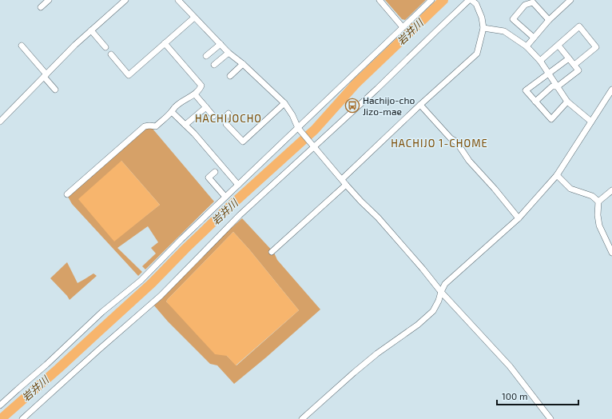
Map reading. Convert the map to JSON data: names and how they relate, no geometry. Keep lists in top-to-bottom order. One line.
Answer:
{"districts":["HACHIJOCHO","HACHIJO 1-CHOME"],"water":["岩井川"],"places":{"bus stop":["Hachijo-cho Jizo-mae"]},"scale_bar":"100 m"}
